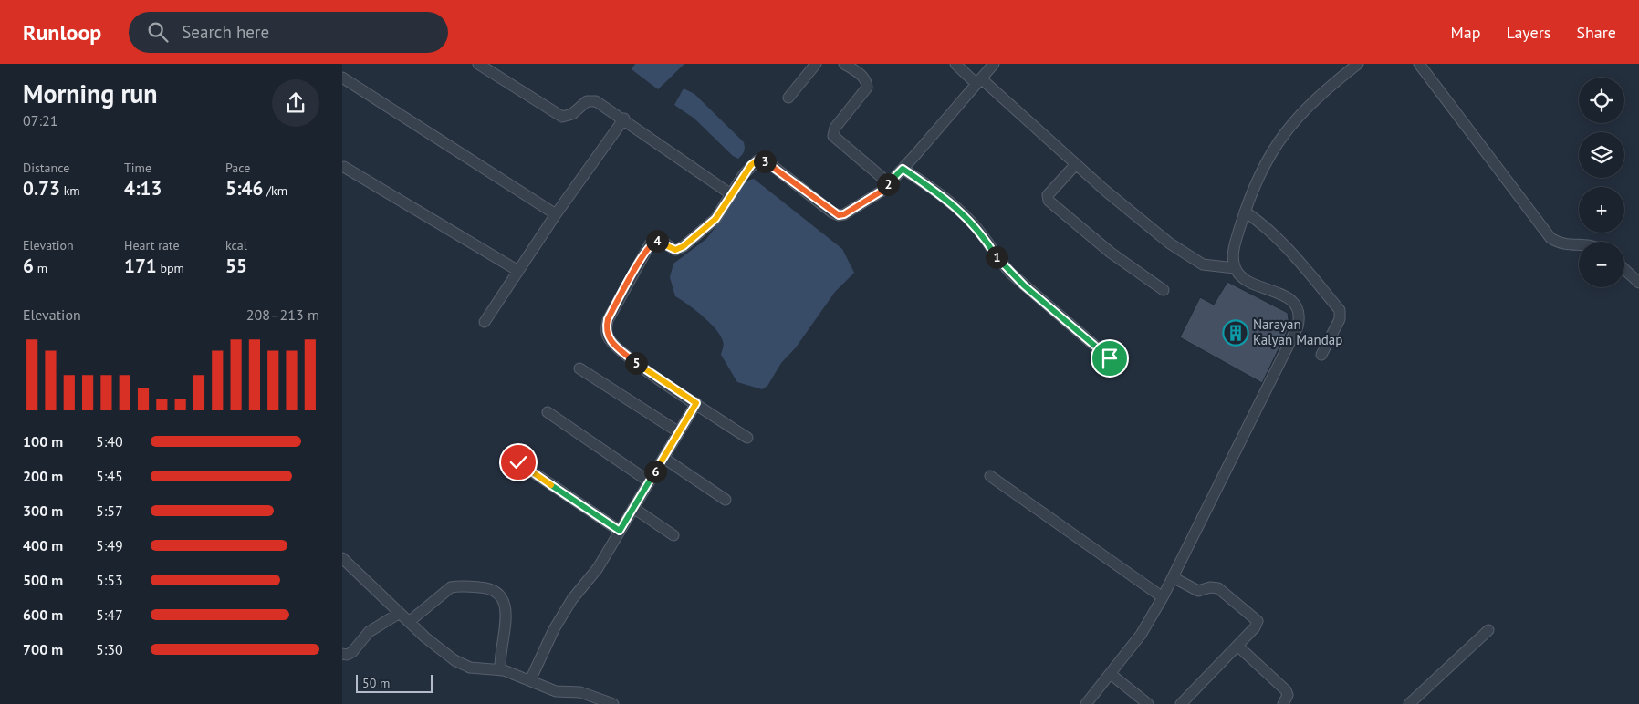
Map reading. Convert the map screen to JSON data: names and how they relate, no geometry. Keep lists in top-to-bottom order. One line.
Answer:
{"places":{"building":["Narayan Kalyan Mandap"]},"scale_bar":"50 m","page":{"header":"Runloop","search":"Search here","nav":["Map","Layers","Share"],"heading":["Morning run","07:21"],"map_buttons":["+","−"],"stats":[["Distance","0.73 km"],["Time","4:13"],["Pace","5:46 /km"],["Elevation","6 m"],["Heart rate","171 bpm"],["kcal","55"]],"pins":["3","2","4","1","5","6"],"chart":["Elevation","208–213 m"],"list":[{"name":"100 m","note":"5:40"},{"name":"200 m","note":"5:45"},{"name":"300 m","note":"5:57"},{"name":"400 m","note":"5:49"},{"name":"500 m","note":"5:53"},{"name":"600 m","note":"5:47"},{"name":"700 m","note":"5:30"}],"scale":"50 m"}}
